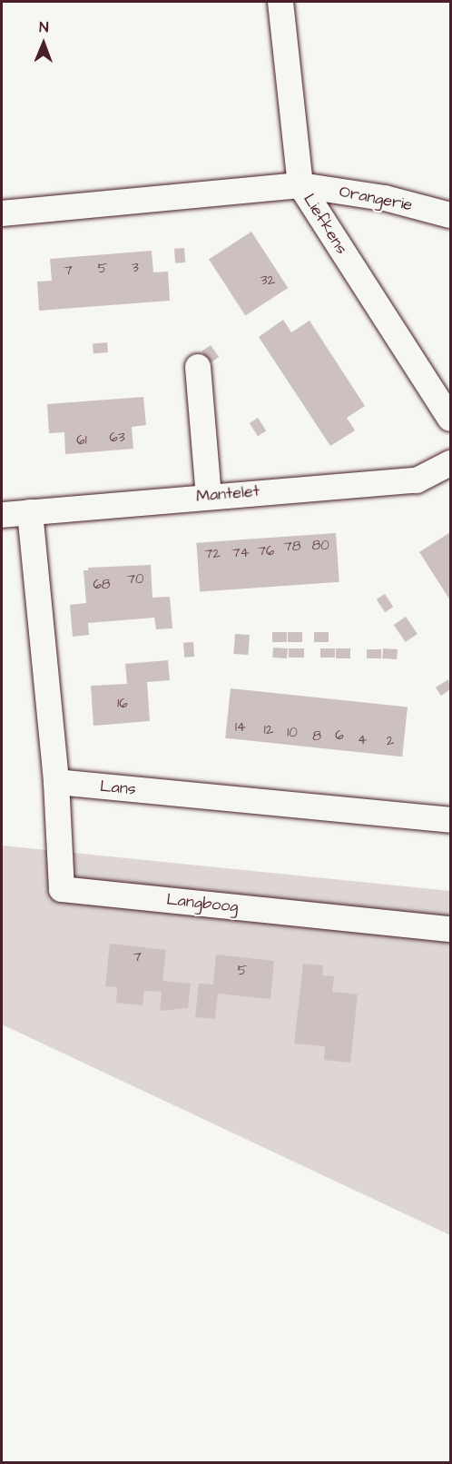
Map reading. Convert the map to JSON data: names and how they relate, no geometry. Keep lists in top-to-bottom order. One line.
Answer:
{"streets":{"street":["Orangerie","Liefkens","Mantelet","Lans","Langboog"]},"crossings":[["Orangerie","Liefkens"],["Lans","Langboog"]],"house_numbers":["3","5","7","32","63","61","80","78","76","74","72","70","68","16","14","12","10","6","8","4","2","7","5"],"north":"top"}
